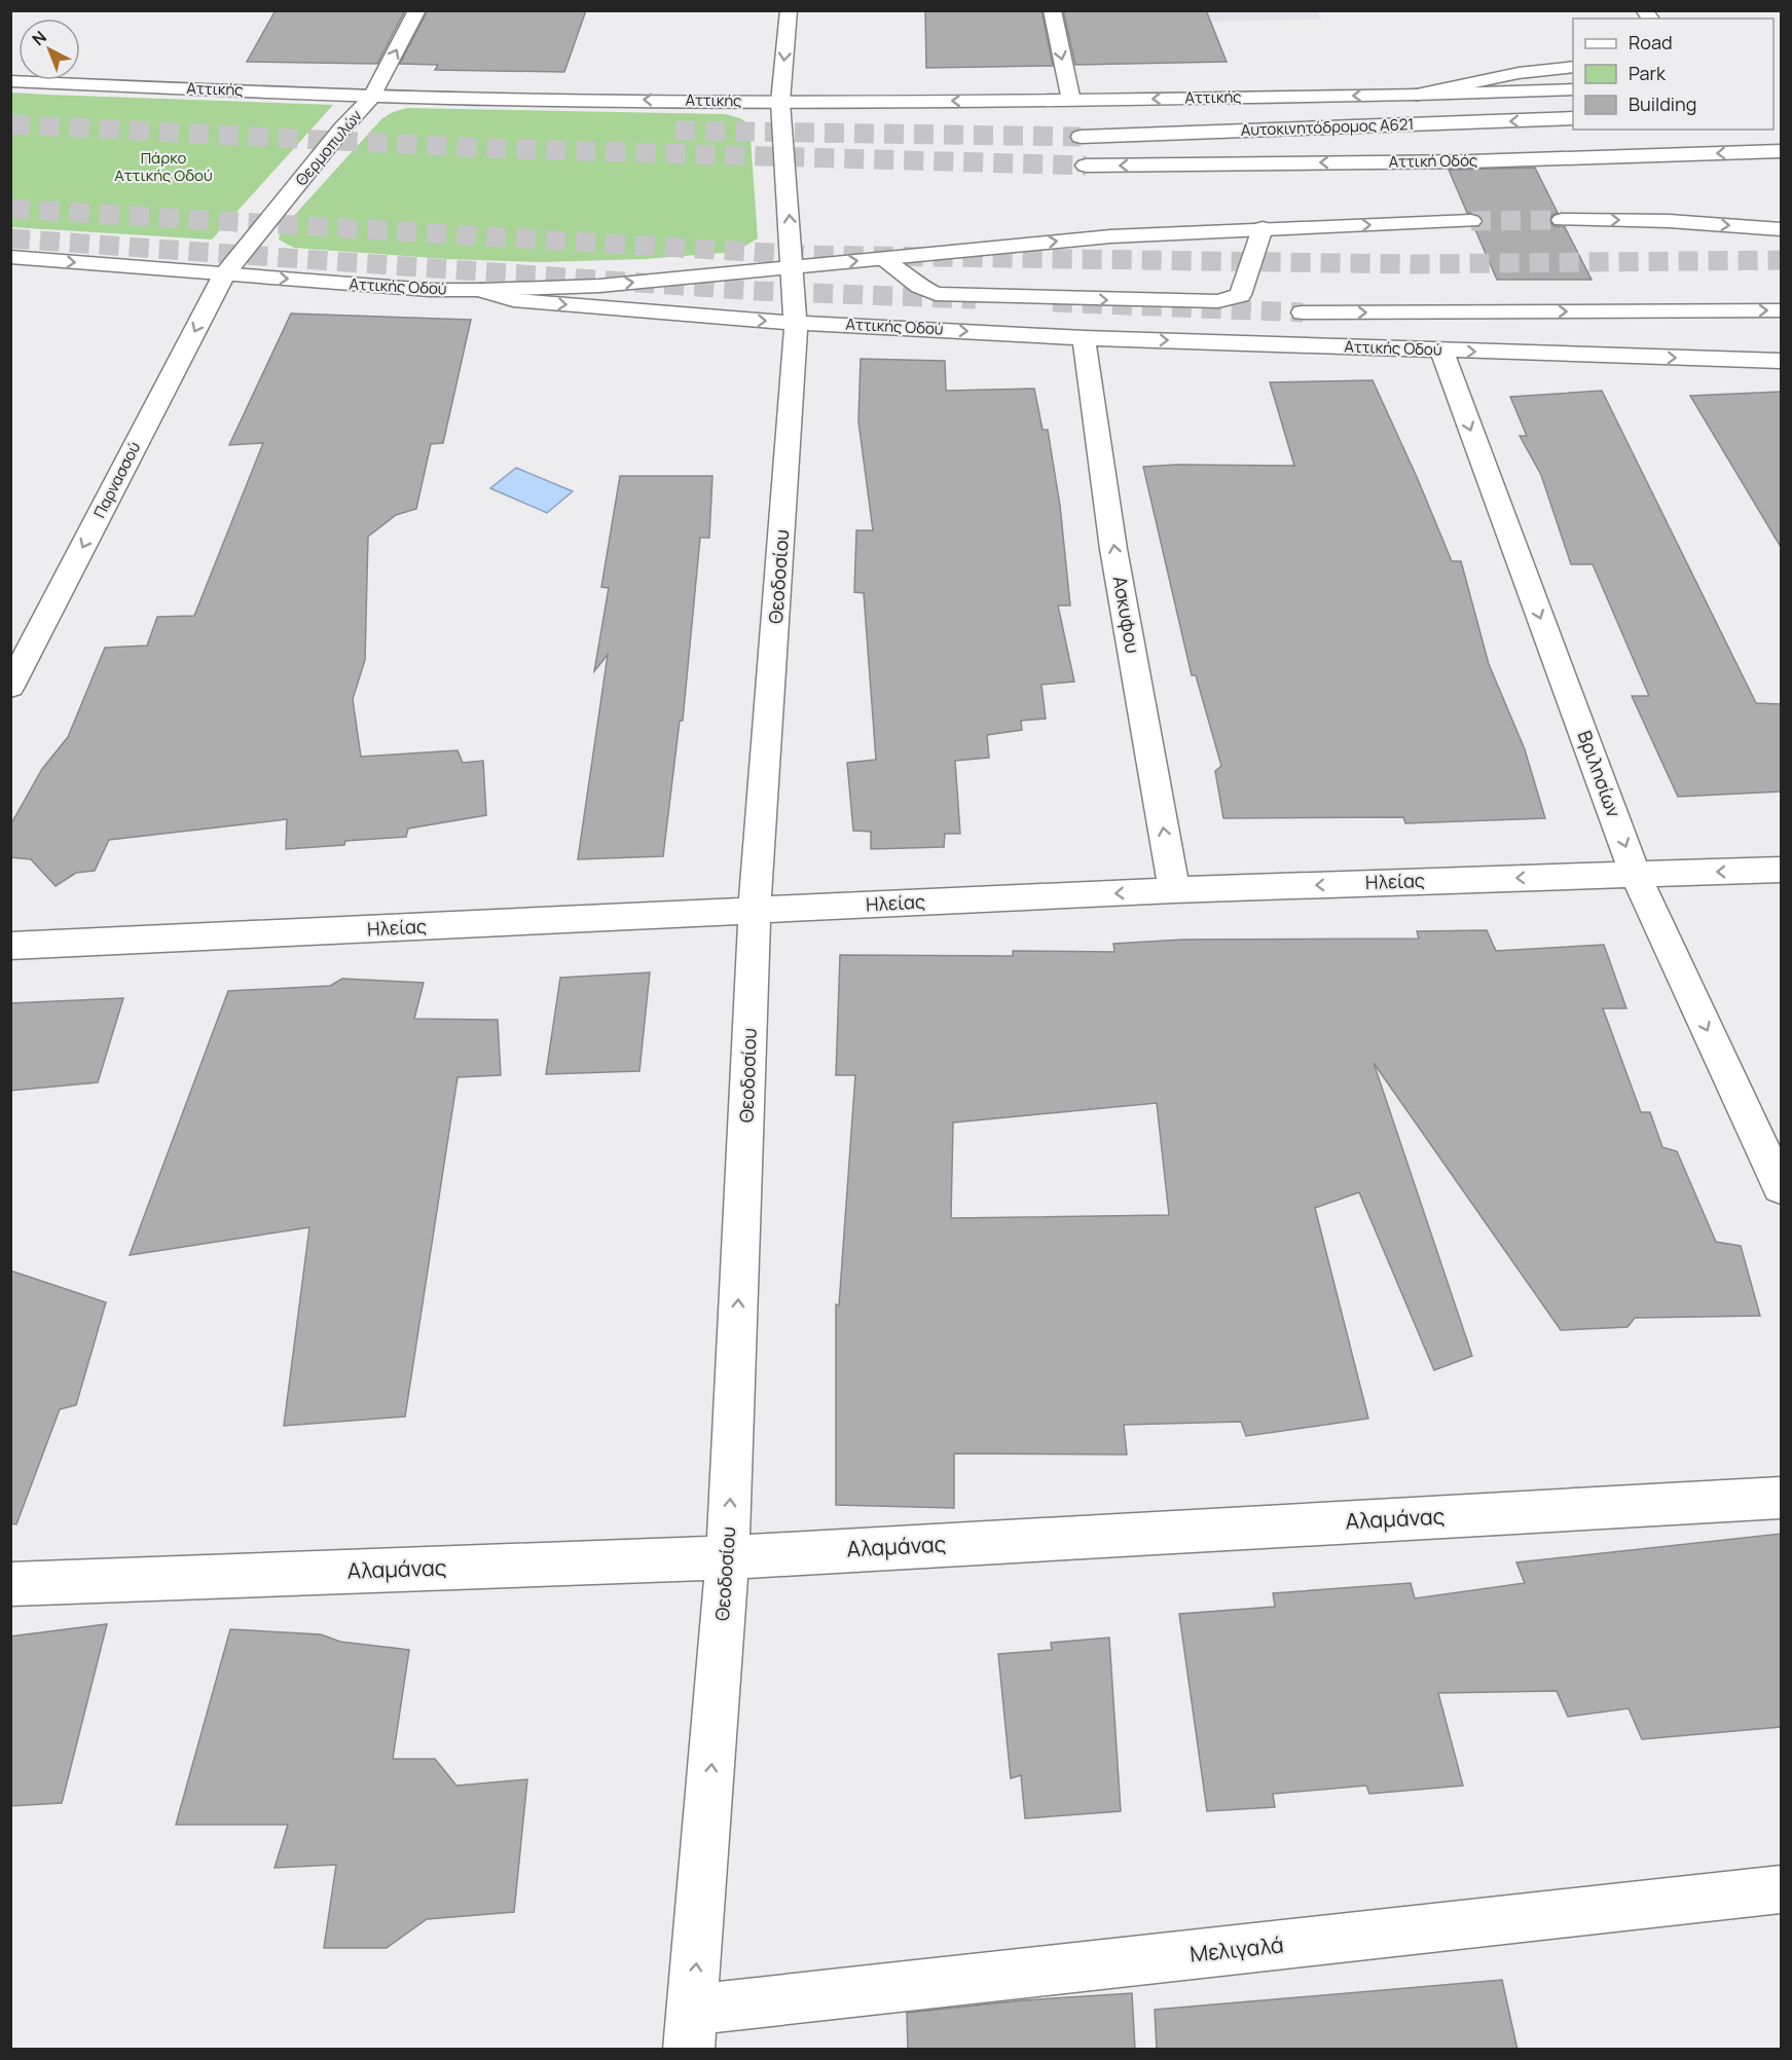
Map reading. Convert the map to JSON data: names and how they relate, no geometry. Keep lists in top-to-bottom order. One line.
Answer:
{"streets":{"main road":["Αττικής","Αυτοκινητόδρομος Α621","Θερμοπυλών","Αττική Οδός","Αττικής Οδού","Παρνασσού","Θεοδοσίου","Ασκυφου","Βριλησίων","Ηλείας","Αλαμάνας","Μελιγαλά"]},"crossings":[["Αττικής","Θερμοπυλών"],["Αττικής","Θεοδοσίου"],["Θερμοπυλών","Αττικής Οδού"],["Θερμοπυλών","Παρνασσού"],["Αττικής Οδού","Παρνασσού"],["Αττικής Οδού","Θεοδοσίου"],["Αττικής Οδού","Ασκυφου"],["Αττικής Οδού","Βριλησίων"],["Θεοδοσίου","Ηλείας"],["Θεοδοσίου","Αλαμάνας"],["Θεοδοσίου","Μελιγαλά"],["Ασκυφου","Ηλείας"],["Βριλησίων","Ηλείας"]],"one_way":["Παρνασσού","Θεοδοσίου","Ασκυφου","Βριλησίων","Ηλείας"],"parks":["Πάρκο Αττικής Οδού"],"legend":["Road","Park","Building"],"north":"top left"}
